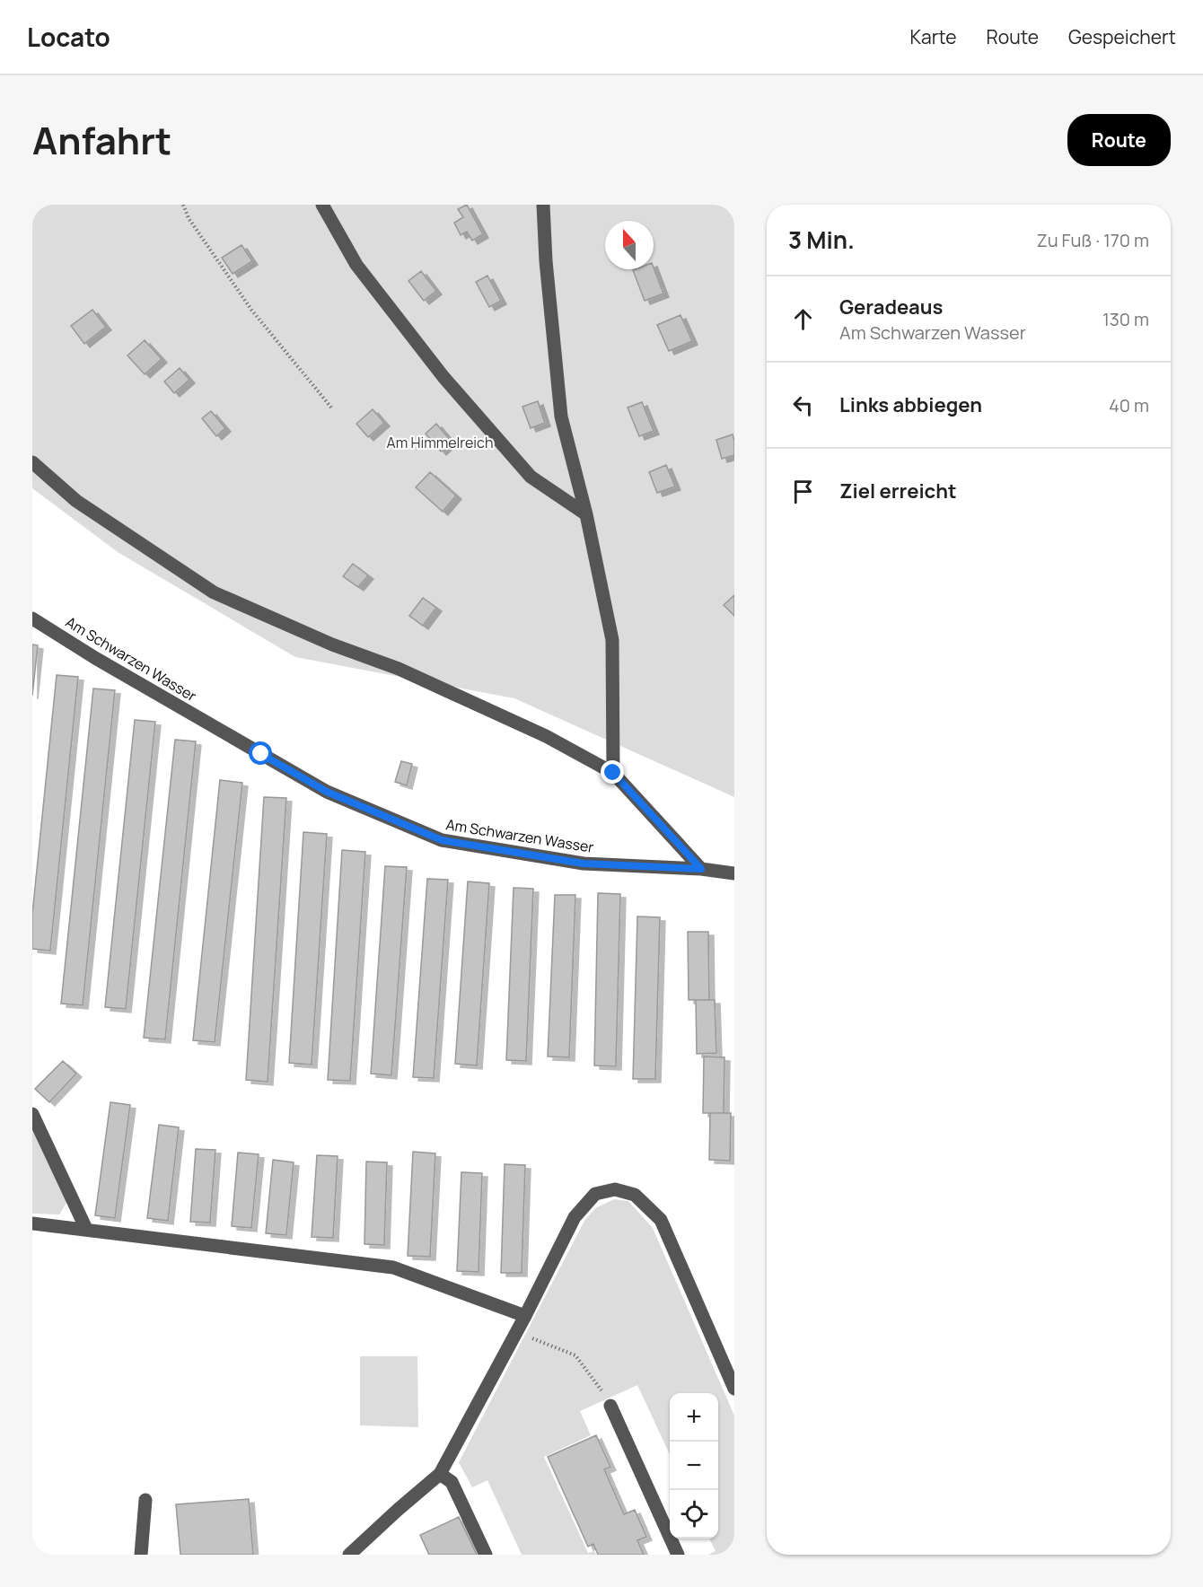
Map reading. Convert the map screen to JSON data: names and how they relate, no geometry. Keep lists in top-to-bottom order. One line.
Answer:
{"streets":{"lane":["Am Schwarzen Wasser"]},"parks":["Am Himmelreich"],"north":"top","page":{"header":"Locato","nav":["Karte","Route","Gespeichert"],"title":"Anfahrt","buttons":"Route","heading":["3 Min.","Zu Fuß · 170 m"],"list":[["Geradeaus","Am Schwarzen Wasser","130 m"],["Links abbiegen","40 m"],"Ziel erreicht"],"map_buttons":["+","−"]}}
